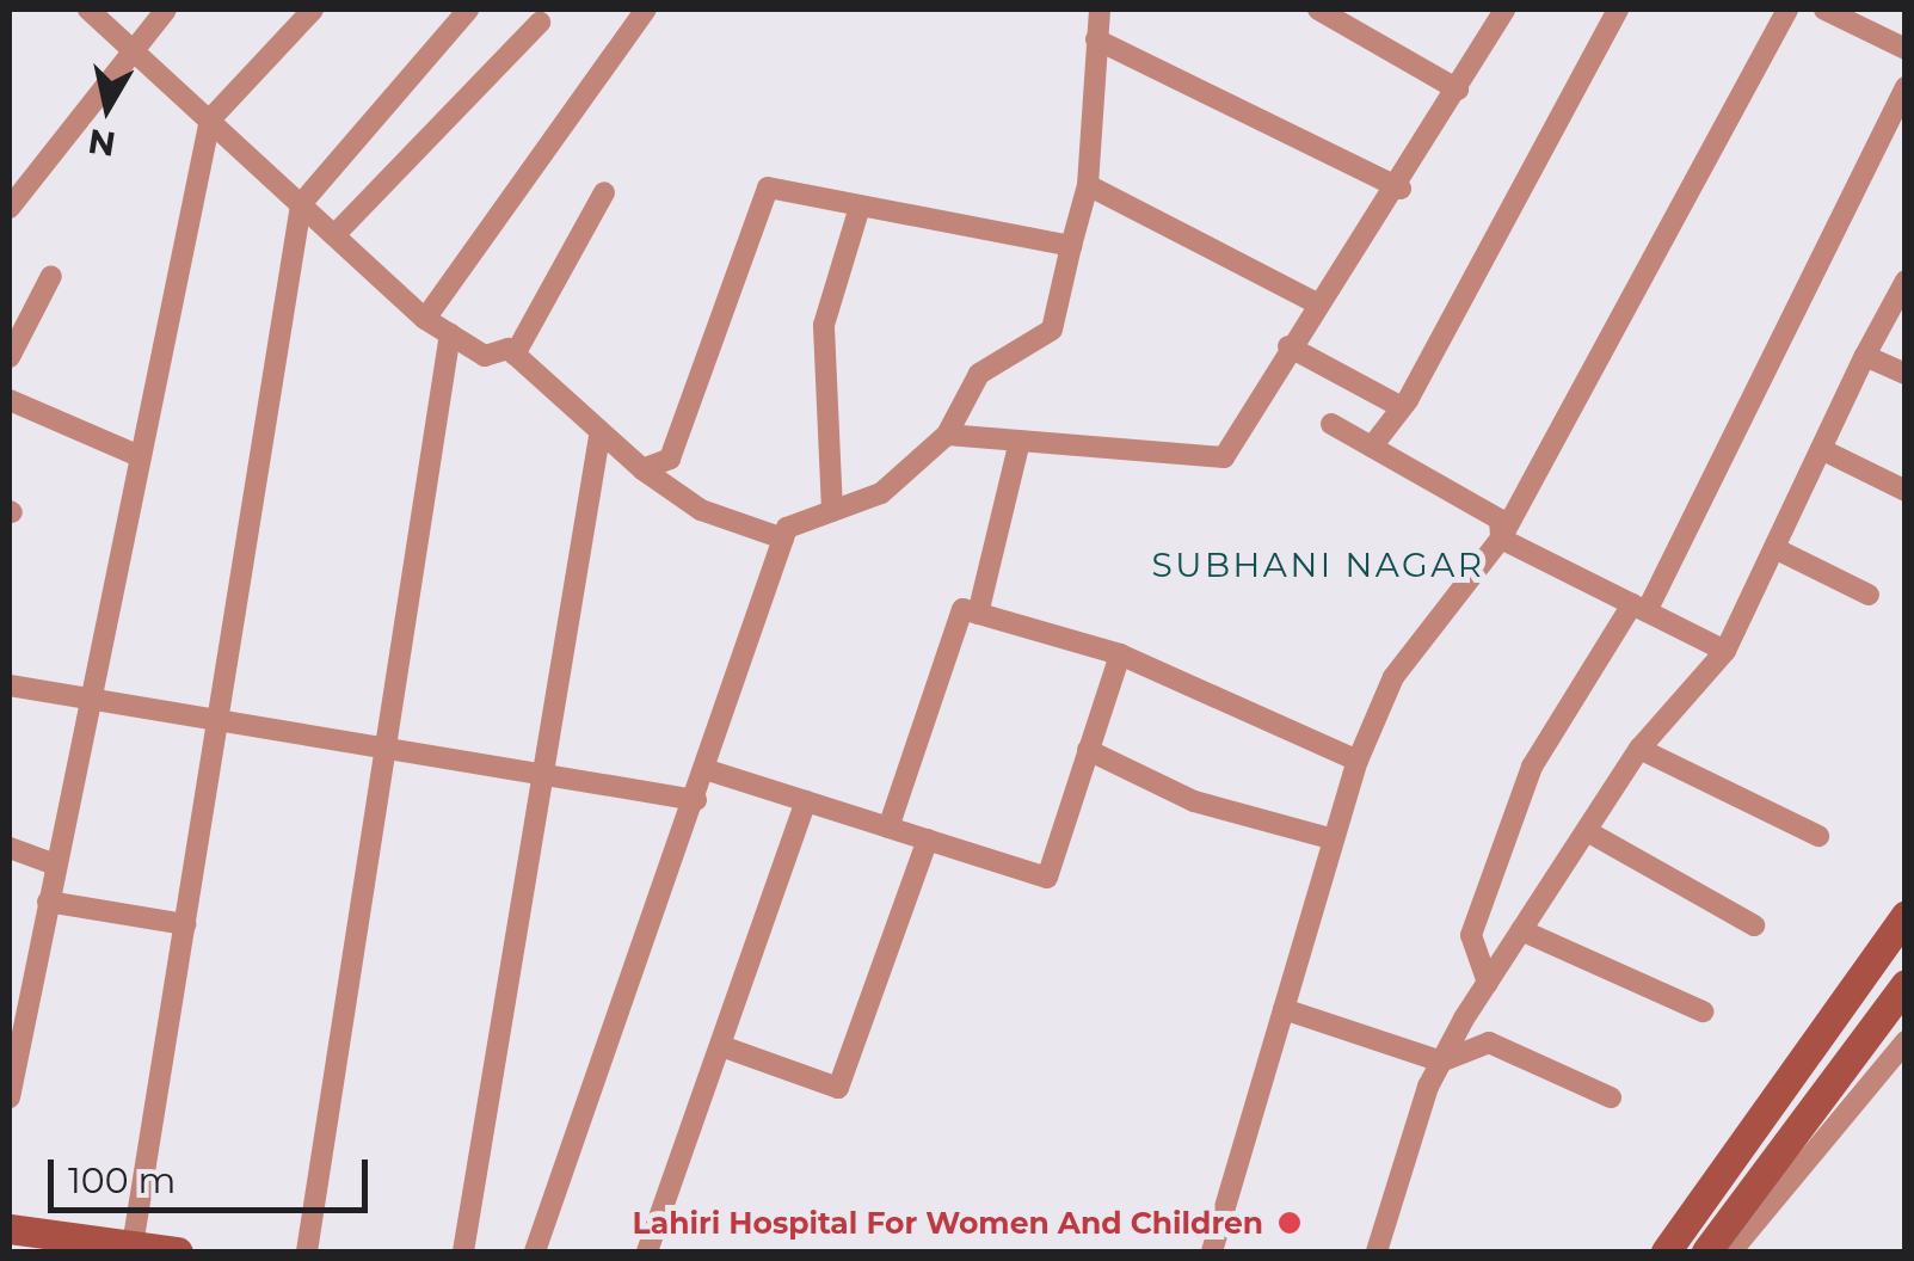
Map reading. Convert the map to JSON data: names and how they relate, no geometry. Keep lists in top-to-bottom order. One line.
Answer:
{"districts":["SUBHANI NAGAR"],"places":["Lahiri Hospital For Women And Children"],"scale_bar":"100 m","north":"bottom"}
